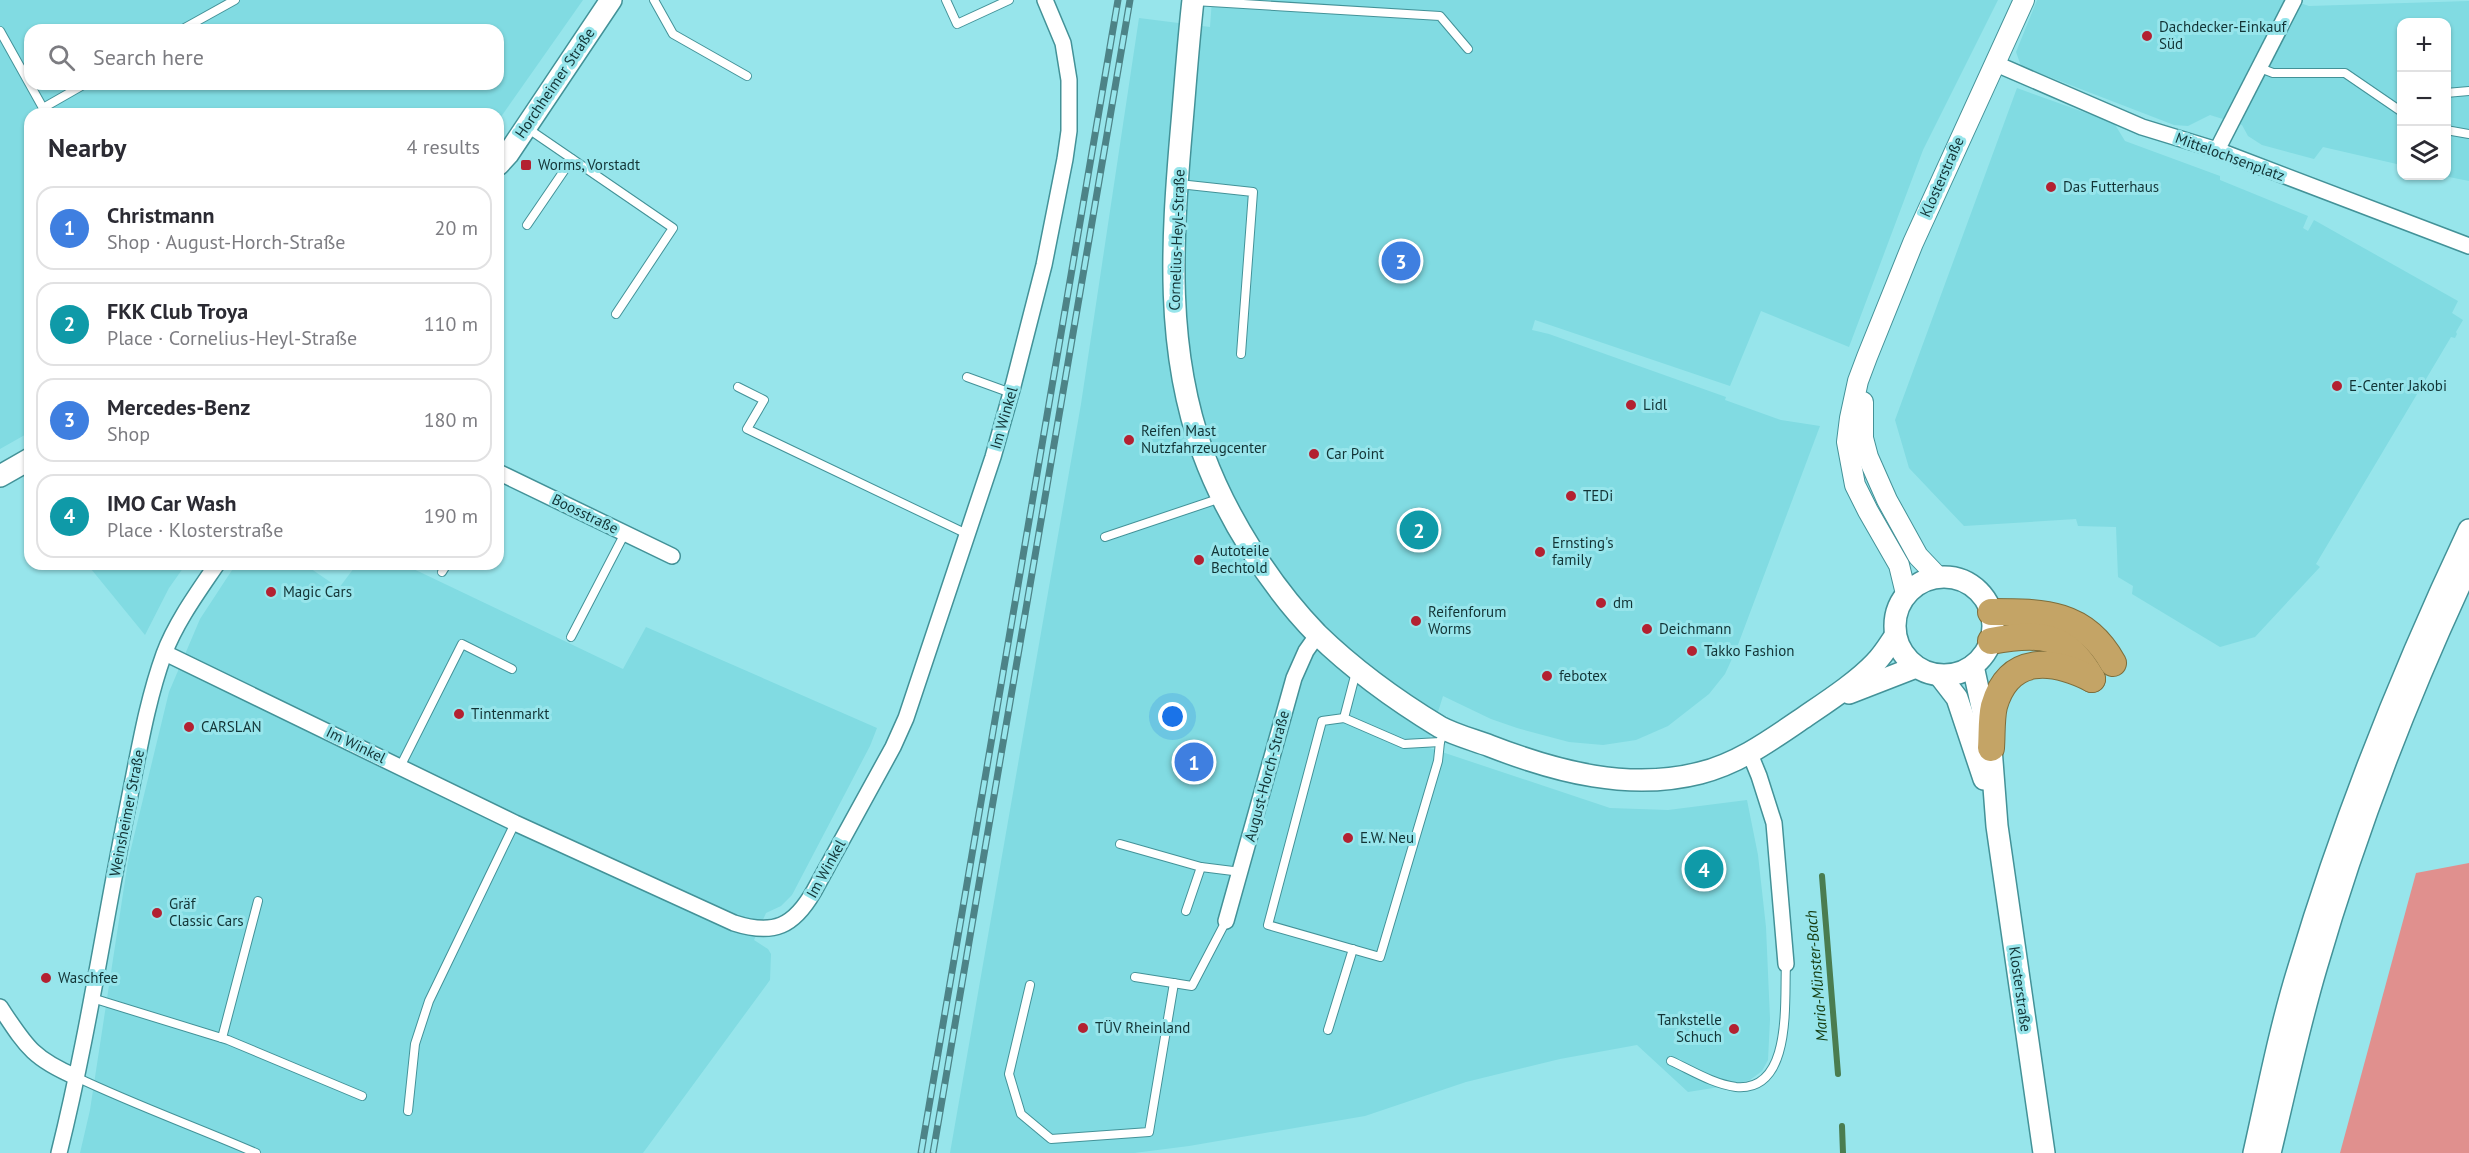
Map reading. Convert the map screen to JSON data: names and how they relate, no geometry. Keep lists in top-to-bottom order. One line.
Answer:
{"streets":{"main road":["Horchheimer Straße","Klosterstraße","Cornelius-Heyl-Straße"],"street":["Mittelochsenplatz","Im Winkel","Boosstraße","August-Horch-Straße","Weinsheimer Straße"]},"crossings":[["Mittelochsenplatz","Klosterstraße"],["Klosterstraße","Cornelius-Heyl-Straße"],["Cornelius-Heyl-Straße","August-Horch-Straße"],["Im Winkel","Weinsheimer Straße"]],"water":["Maria-Münster-Bach"],"places":{"other":["Dachdecker-Einkauf Süd","Das Futterhaus","E-Center Jakobi","Lidl","Reifen Mast Nutzfahrzeugcenter","Car Point","TEDi","Ernsting's family","Autoteile Bechtold","Magic Cars","dm","Reifenforum Worms","Deichmann","Takko Fashion","febotex","Tintenmarkt","CARSLAN","E.W. Neu","Gräf Classic Cars","Waschfee","TÜV Rheinland","Tankstelle Schuch"],"transit":["Worms, Vorstadt"]},"page":{"map_buttons":["+","−"],"search":"Search here","heading":["Nearby","4 results"],"list":[{"mark":"1","name":"Christmann","note":"Shop · August-Horch-Straße","value":"20 m"},{"mark":"2","name":"FKK Club Troya","note":"Place · Cornelius-Heyl-Straße","value":"110 m"},{"mark":"3","name":"Mercedes-Benz","note":"Shop","value":"180 m"},{"mark":"4","name":"IMO Car Wash","note":"Place · Klosterstraße","value":"190 m"}],"pins":["3","2","1","4"]}}
